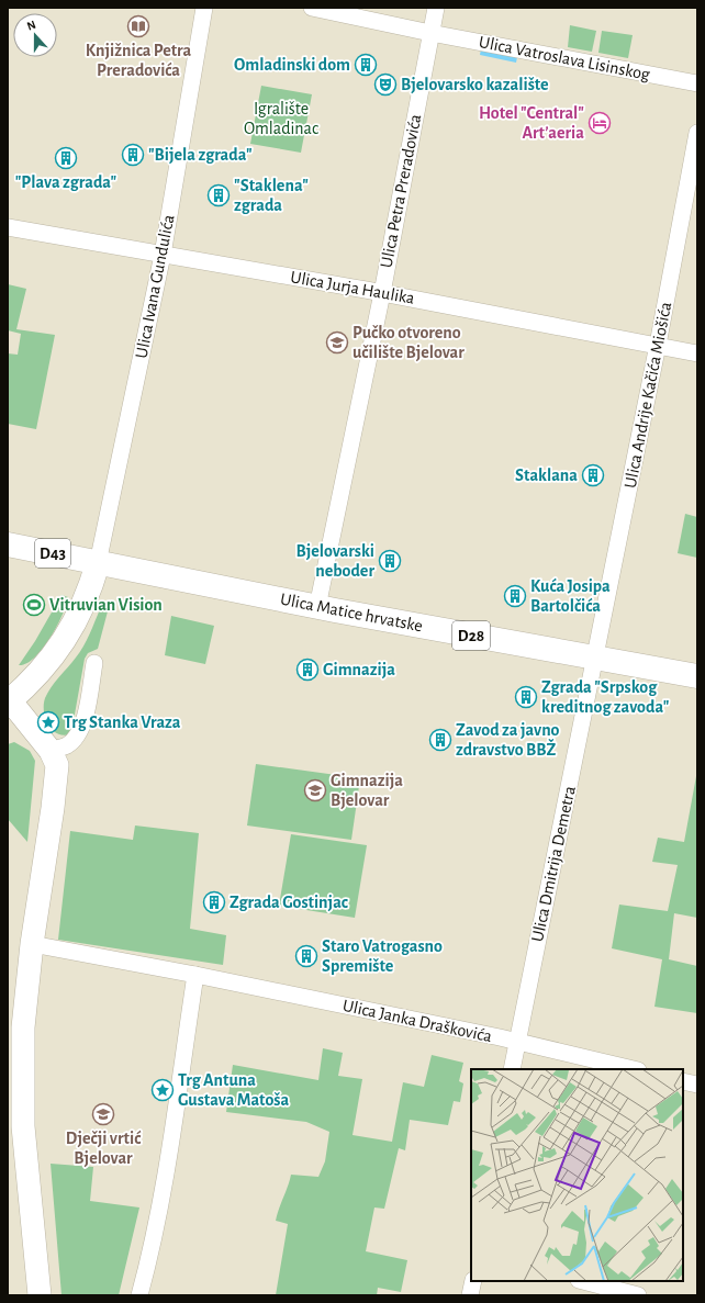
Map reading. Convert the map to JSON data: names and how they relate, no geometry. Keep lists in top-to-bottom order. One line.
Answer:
{"streets":{"main road":["D43","Ulica Matice hrvatske","D28"],"street":["Ulica Vatroslava Lisinskog","Ulica Petra Preradovića","Ulica Ivana Gundulića","Ulica Jurja Haulika","Ulica Andrije Kačića Miošića","Ulica Dmitrija Demetra","Ulica Janka Draškovića"]},"crossings":[["Ulica Vatroslava Lisinskog","Ulica Petra Preradovića"],["Ulica Petra Preradovića","Ulica Jurja Haulika"],["Ulica Petra Preradovića","Ulica Matice hrvatske"],["Ulica Ivana Gundulića","Ulica Jurja Haulika"],["Ulica Ivana Gundulića","D43"],["Ulica Ivana Gundulića","Ulica Matice hrvatske"],["Ulica Jurja Haulika","Ulica Andrije Kačića Miošića"],["Ulica Andrije Kačića Miošića","Ulica Matice hrvatske"],["Ulica Andrije Kačića Miošića","Ulica Dmitrija Demetra"],["D43","Ulica Matice hrvatske"],["Ulica Matice hrvatske","Ulica Dmitrija Demetra"],["Ulica Dmitrija Demetra","Ulica Janka Draškovića"]],"parks":["Igralište Omladinac"],"places":{"library":["Knjižnica Petra Preradovića"],"building":["Omladinski dom","\"Bijela zgrada\"","\"Plava zgrada\"","\"Staklena\" zgrada","Staklana","Bjelovarski neboder","Kuća Josipa Bartolčića","Gimnazija","Zgrada \"Srpskog kreditnog zavoda\"","Zavod za javno zdravstvo BBŽ","Zgrada Gostinjac","Staro Vatrogasno Spremište"],"theatre":["Bjelovarsko kazalište"],"hotel":["Hotel \"Central\" Art’aeria"],"school or university":["Pučko otvoreno učilište Bjelovar","Gimnazija Bjelovar","Dječji vrtić Bjelovar"],"sports":["Vitruvian Vision"],"place":["Trg Stanka Vraza","Trg Antuna Gustava Matoša"]},"north":"top"}
